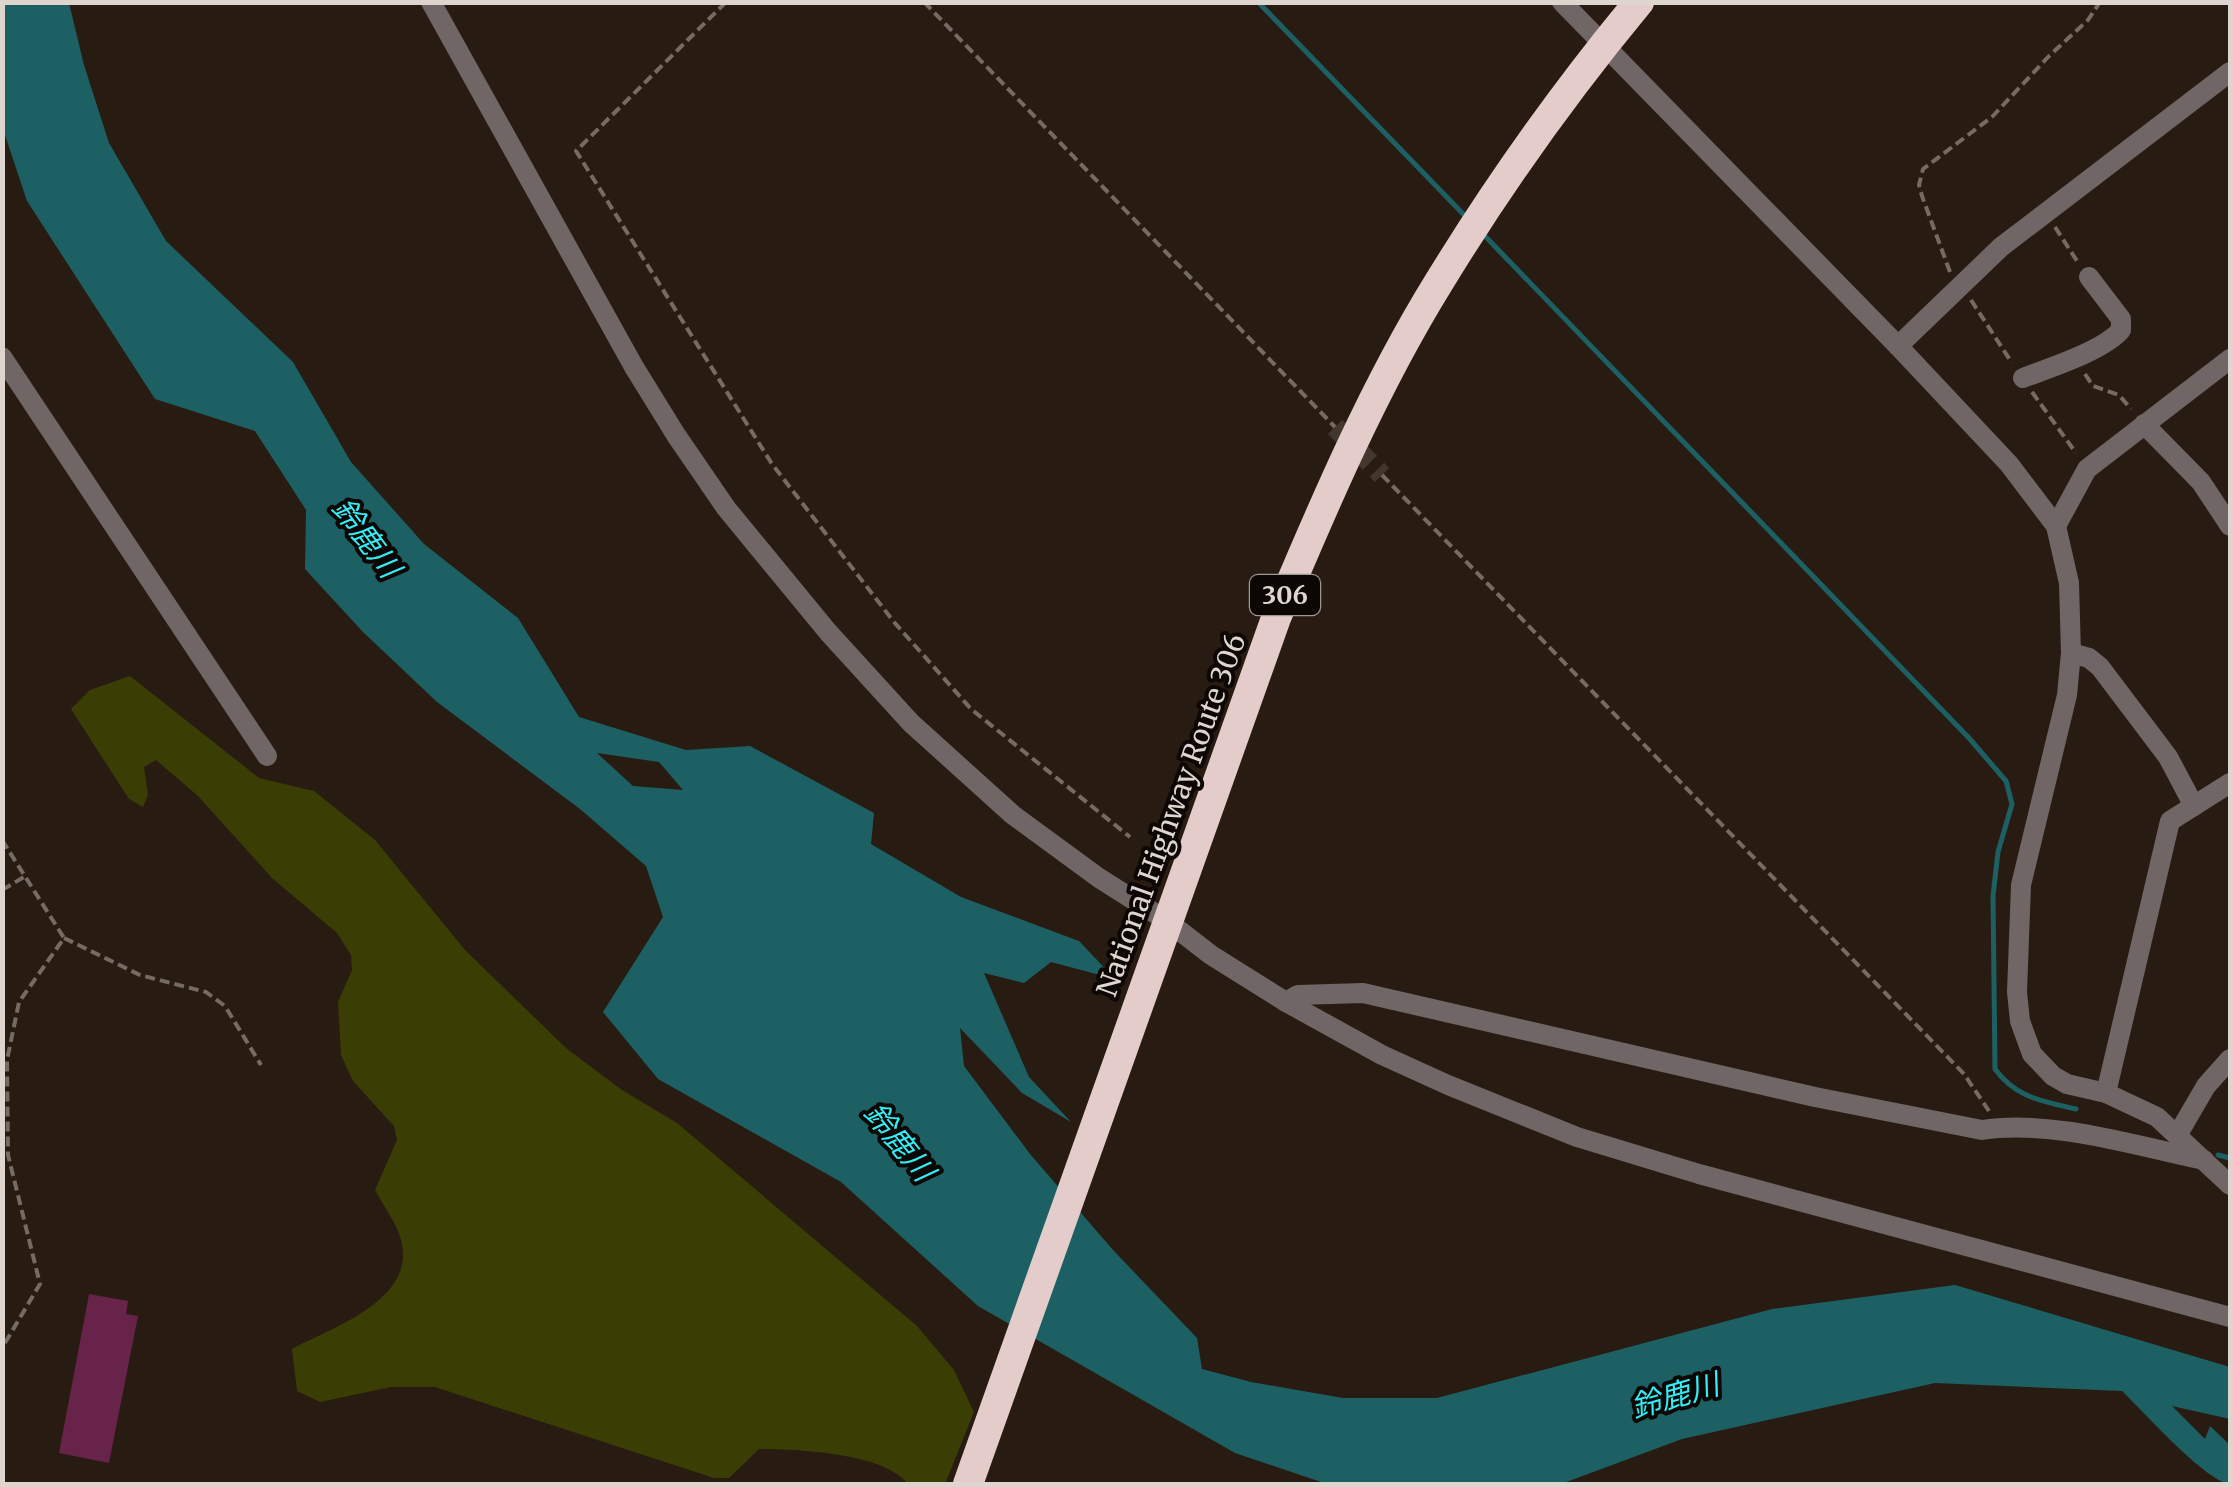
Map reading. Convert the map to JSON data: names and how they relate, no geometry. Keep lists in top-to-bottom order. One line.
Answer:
{"streets":{"highway":["306","National Highway Route 306"]},"water":["鈴鹿川"]}
